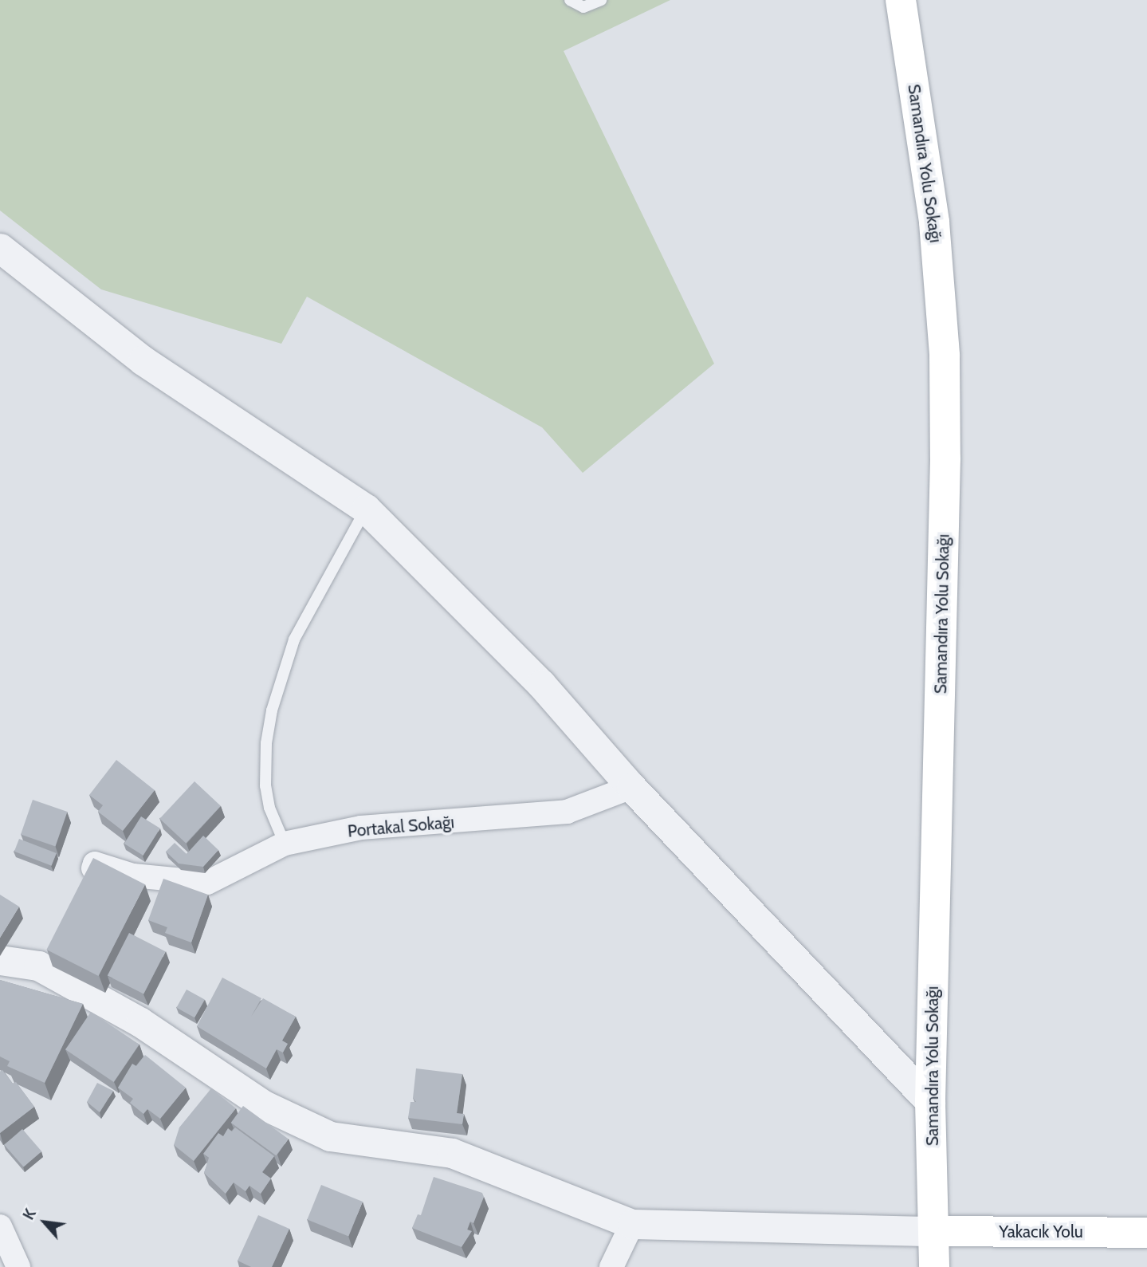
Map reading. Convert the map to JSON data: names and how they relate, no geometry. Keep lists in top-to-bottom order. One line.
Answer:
{"streets":{"main road":["Samandıra Yolu Sokağı","Yakacık Yolu"],"street":["Portakal Sokağı"]},"crossings":[["Samandıra Yolu Sokağı","Yakacık Yolu"]],"north":"top left"}
